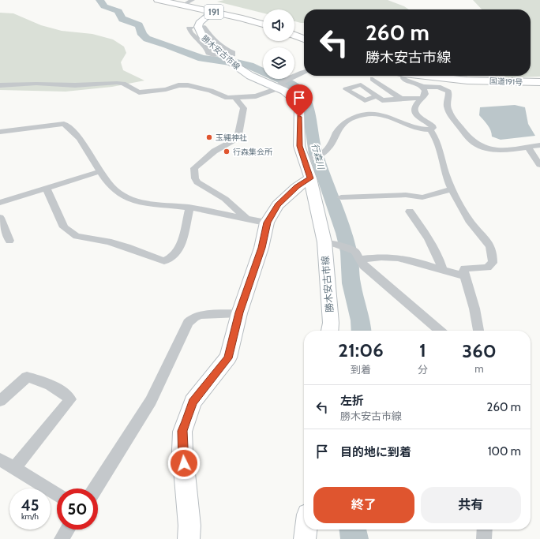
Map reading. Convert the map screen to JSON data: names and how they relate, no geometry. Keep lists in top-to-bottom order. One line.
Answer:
{"streets":{"highway":["191","国道191号"],"main road":["勝木安古市線"]},"crossings":[["191","勝木安古市線"]],"water":["行森川"],"places":["玉縄神社","行森集会所"],"page":{"turn":["260 m","勝木安古市線"],"eta":["21:06","到着","1","分","360","m"],"list":[{"name":"左折","note":"勝木安古市線","value":"260 m"},{"name":"目的地に到着","value":"100 m"}],"buttons":["終了","共有"],"speed":"45 km/h","limit":"50"}}
